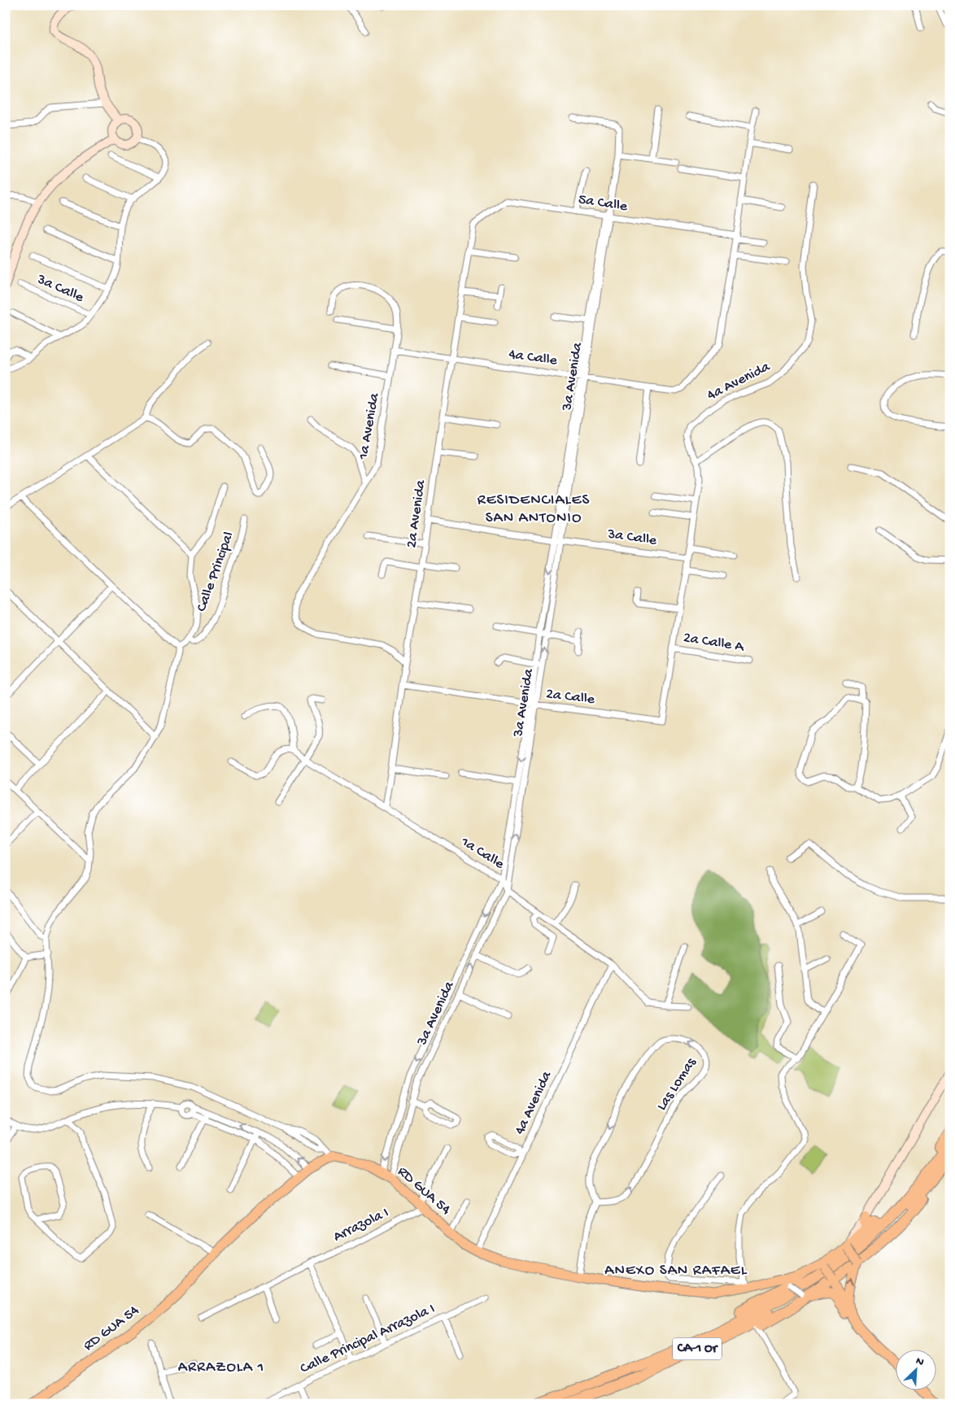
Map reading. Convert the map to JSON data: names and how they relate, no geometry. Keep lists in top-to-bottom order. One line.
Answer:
{"streets":{"highway":["CA-1 Or"],"main road":["RD GUA 54"],"street":["5a Calle","3a Calle","4a Calle","3a Avenida","4a Avenida","1a Avenida","2a Avenida","Calle Principal","2a Calle A","2a Calle","1a Calle","Las Lomas","Arrazola I","Calle Principal Arrazola I"]},"crossings":[["5a Calle","3a Avenida"],["5a Calle","2a Avenida"],["3a Calle","3a Avenida"],["3a Calle","4a Avenida"],["3a Calle","2a Avenida"],["4a Calle","3a Avenida"],["4a Calle","1a Avenida"],["4a Calle","2a Avenida"],["3a Avenida","2a Calle"],["3a Avenida","1a Calle"],["3a Avenida","RD GUA 54"],["4a Avenida","2a Calle A"],["4a Avenida","2a Calle"],["4a Avenida","1a Calle"],["4a Avenida","RD GUA 54"],["1a Avenida","2a Avenida"],["2a Avenida","2a Calle"],["2a Avenida","1a Calle"],["RD GUA 54","Arrazola I"]],"districts":["RESIDENCIALES SAN ANTONIO","ANEXO SAN RAFAEL","ARRAZOLA 1"],"north":"top right"}
